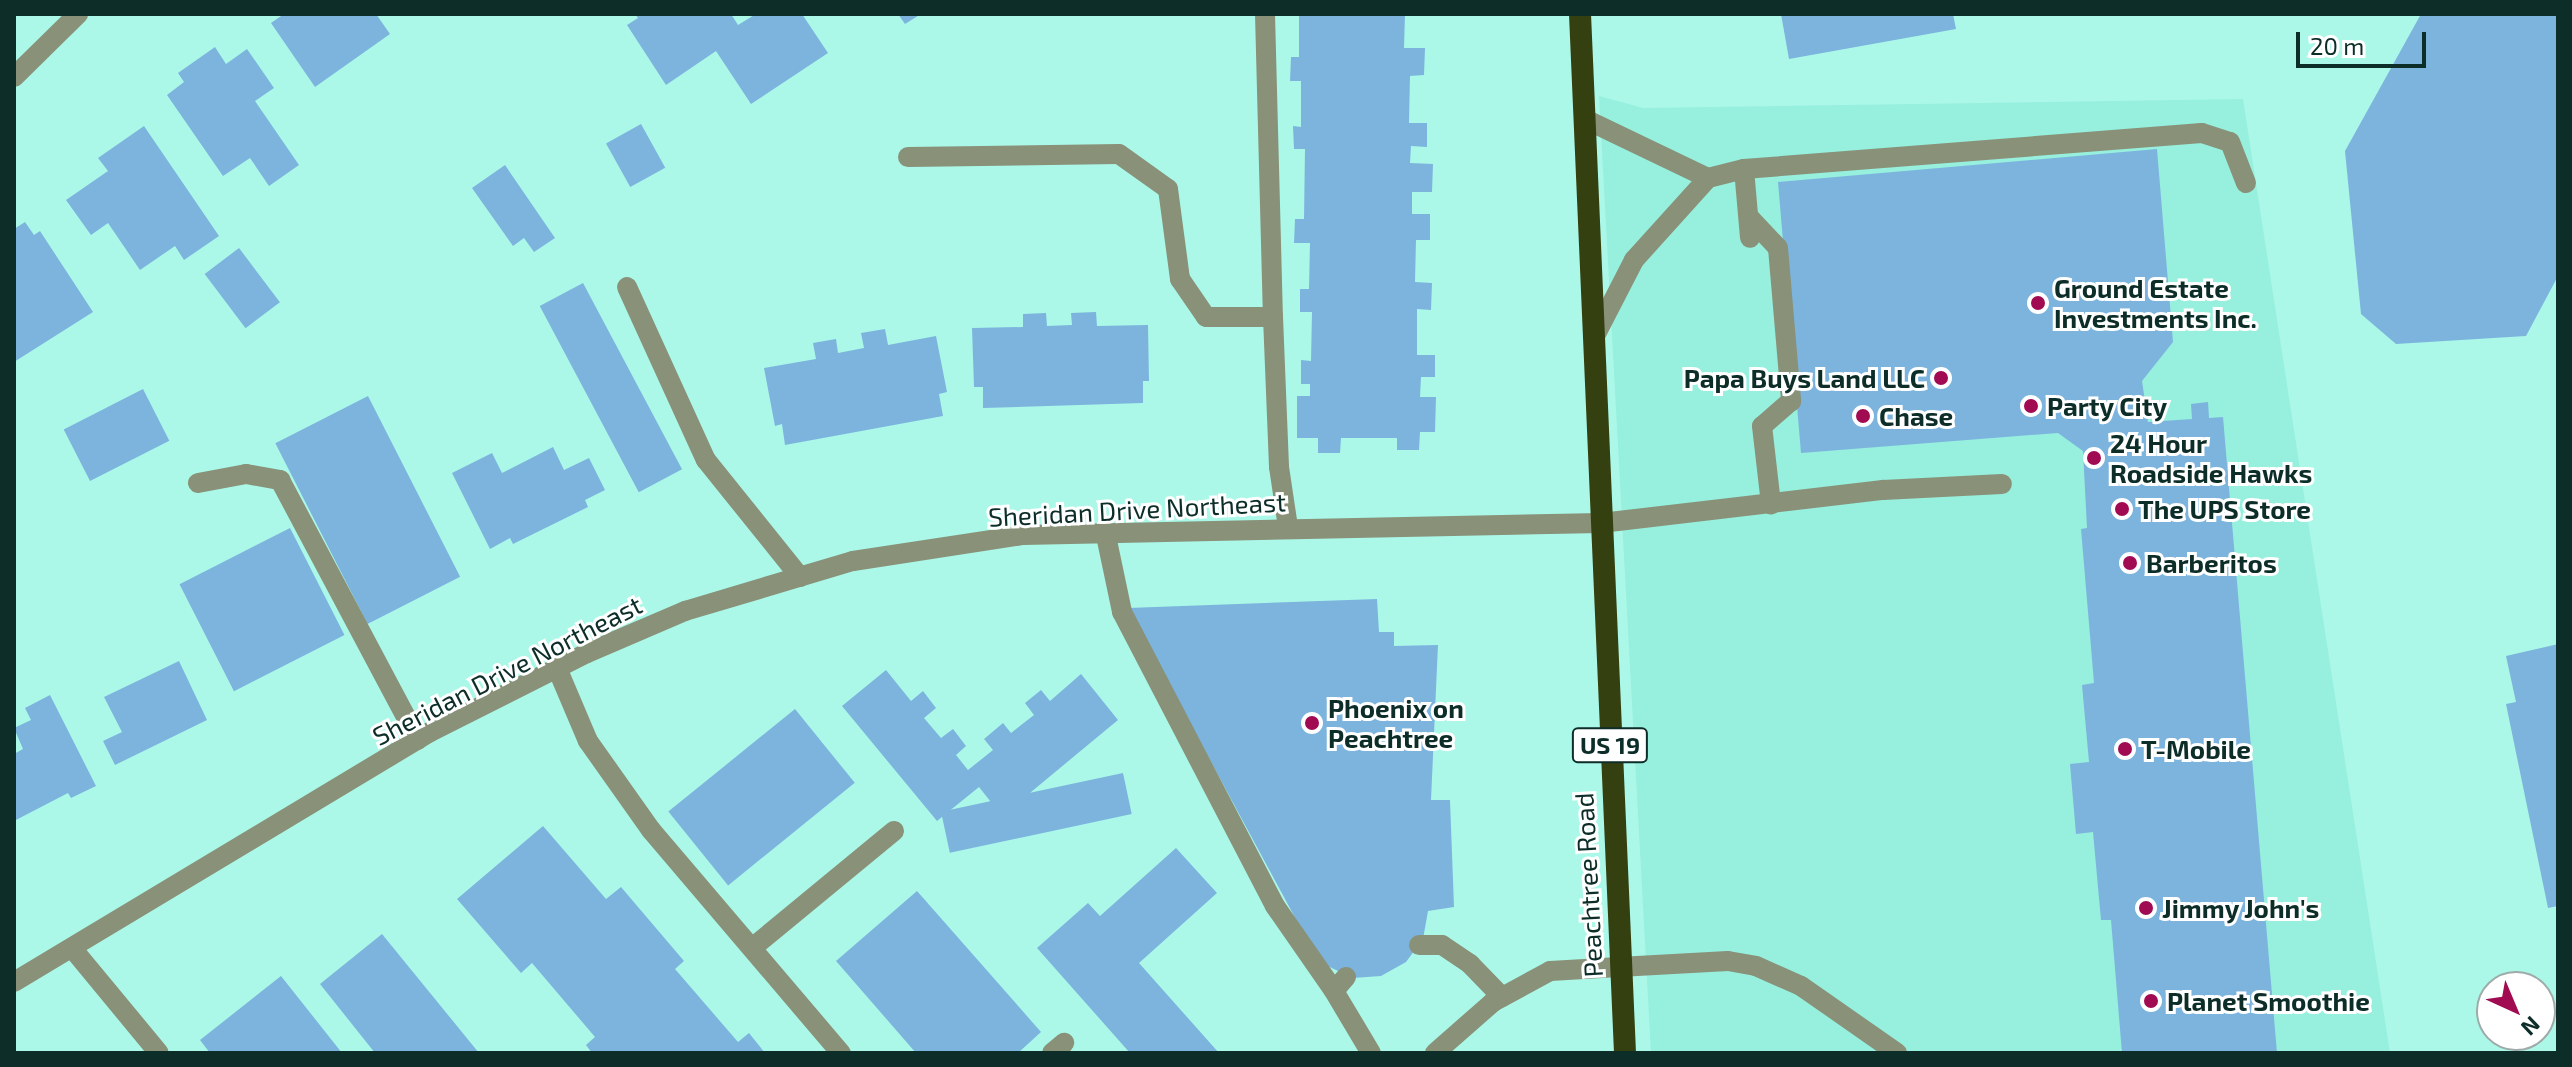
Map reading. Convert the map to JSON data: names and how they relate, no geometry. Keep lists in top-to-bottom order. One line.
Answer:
{"streets":{"highway":["US 19","Peachtree Road"],"street":["Sheridan Drive Northeast"]},"crossings":[["Sheridan Drive Northeast","US 19"],["Sheridan Drive Northeast","Peachtree Road"],["US 19","Peachtree Road"]],"places":["Ground Estate Investments Inc.","Papa Buys Land LLC","Party City","Chase","24 Hour Roadside Hawks","The UPS Store","Barberitos","Phoenix on Peachtree","T-Mobile","Jimmy John's","Planet Smoothie"],"scale_bar":"20 m","north":"bottom right"}
